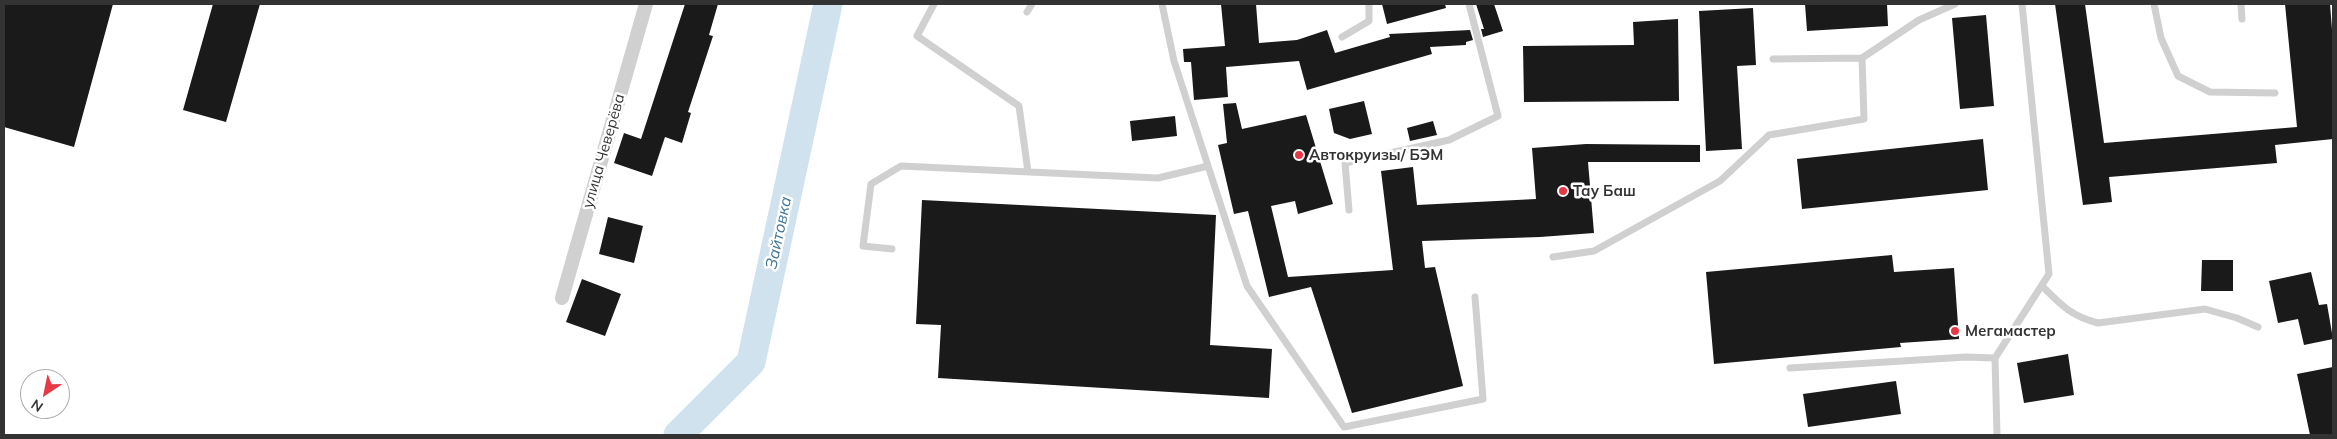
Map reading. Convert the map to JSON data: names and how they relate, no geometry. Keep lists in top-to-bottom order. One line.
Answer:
{"streets":{"street":["улица Чеверёва"]},"water":["Зайтовка"],"places":["Автокруизы/ БЭМ","Тау Баш","Мегамастер"],"north":"bottom left"}
